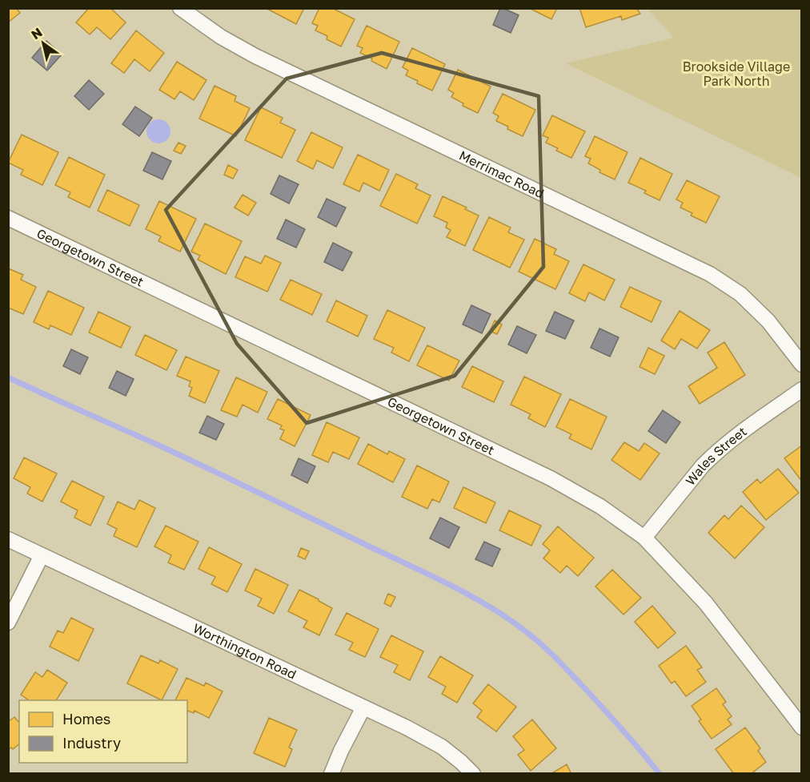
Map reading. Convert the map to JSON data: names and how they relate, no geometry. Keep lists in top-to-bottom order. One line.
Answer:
{"streets":{"street":["Merrimac Road","Georgetown Street","Wales Street","Worthington Road"]},"crossings":[["Georgetown Street","Wales Street"]],"parks":["Brookside Village Park North"],"legend":["Homes","Industry"],"north":"top left"}
